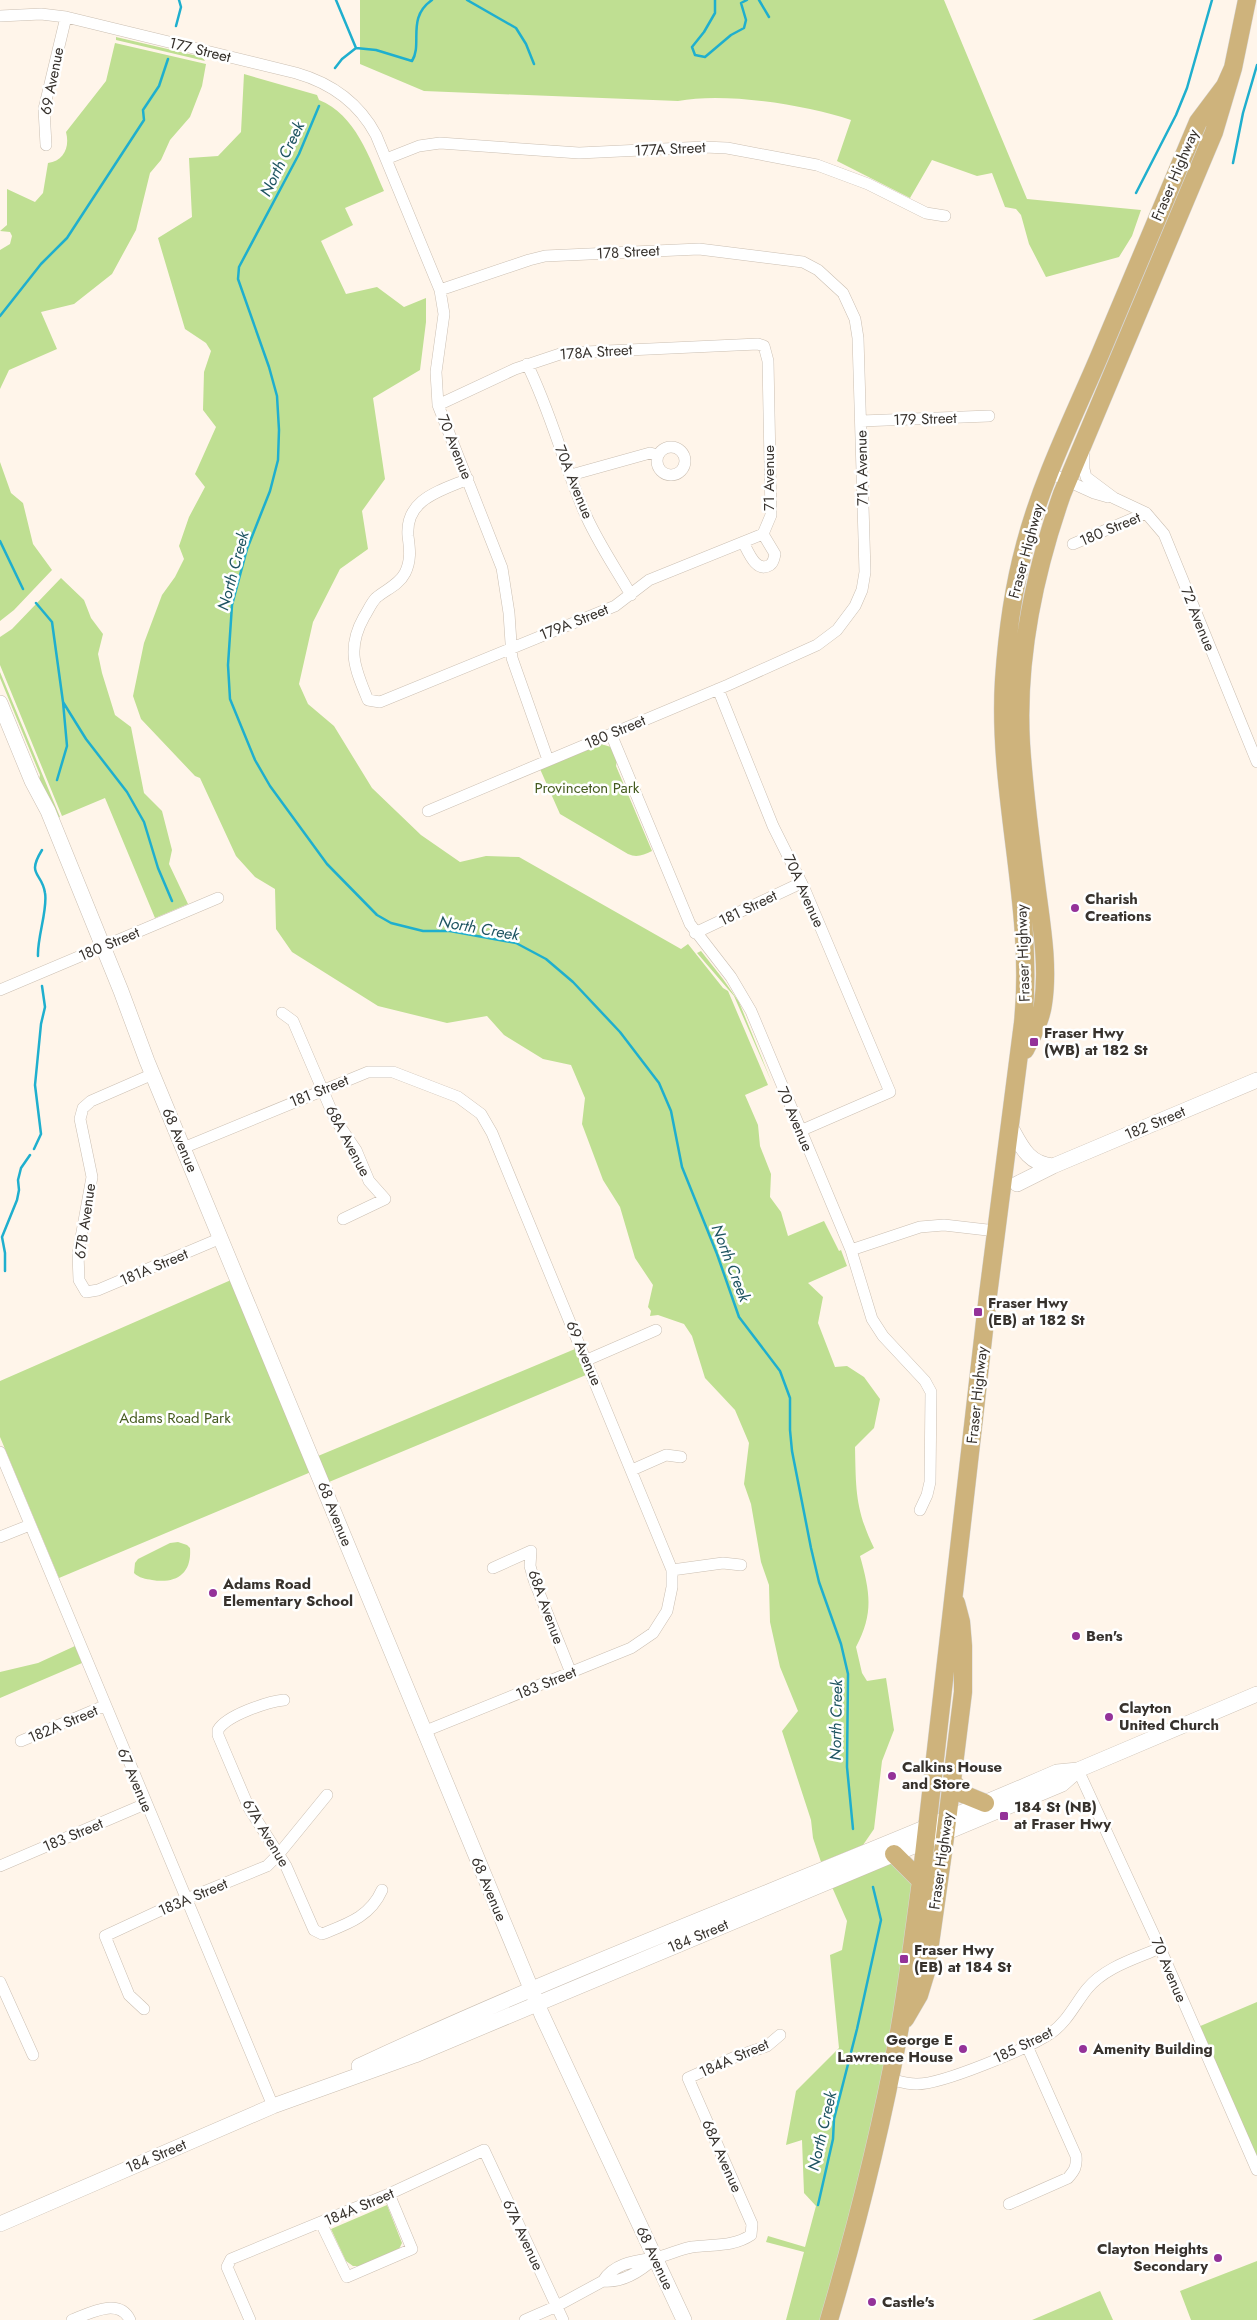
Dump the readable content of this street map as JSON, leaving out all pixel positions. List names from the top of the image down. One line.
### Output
{"streets":{"main road":["Fraser Highway"],"street":["177 Street","69 Avenue","177A Street","178 Street","178A Street","179 Street","70 Avenue","71A Avenue","71 Avenue","70A Avenue","180 Street","72 Avenue","179A Street","181 Street","182 Street","68 Avenue","68A Avenue","67B Avenue","181A Street","183 Street","182A Street","67 Avenue","67A Avenue","183A Street","184 Street","185 Street","184A Street"]},"crossings":[["177 Street","69 Avenue"],["177 Street","70 Avenue"],["69 Avenue","181 Street"],["69 Avenue","183 Street"],["177A Street","70 Avenue"],["Fraser Highway","72 Avenue"],["Fraser Highway","184 Street"],["Fraser Highway","185 Street"],["178 Street","70 Avenue"],["178 Street","71A Avenue"],["178A Street","70 Avenue"],["178A Street","71 Avenue"],["178A Street","70A Avenue"],["179 Street","71A Avenue"],["70 Avenue","70A Avenue"],["70 Avenue","180 Street"],["70 Avenue","179A Street"],["70 Avenue","181 Street"],["70 Avenue","184 Street"],["70 Avenue","185 Street"],["71A Avenue","180 Street"],["71 Avenue","179A Street"],["70A Avenue","180 Street"],["70A Avenue","179A Street"],["70A Avenue","181 Street"],["180 Street","72 Avenue"],["180 Street","68 Avenue"],["181 Street","68 Avenue"],["181 Street","68A Avenue"],["68 Avenue","68A Avenue"],["68 Avenue","67B Avenue"],["68 Avenue","181A Street"],["68 Avenue","183 Street"],["68 Avenue","184 Street"],["68A Avenue","183 Street"],["68A Avenue","184A Street"],["67B Avenue","181A Street"],["183 Street","67 Avenue"],["182A Street","67 Avenue"],["67 Avenue","183A Street"],["67 Avenue","184 Street"],["67A Avenue","183A Street"],["67A Avenue","184A Street"]],"water":["North Creek"],"parks":["Provinceton Park","Adams Road Park"],"places":{"other":["Charish Creations","Adams Road Elementary School","Ben's","Clayton United Church","Calkins House and Store","George E Lawrence House","Amenity Building","Clayton Heights Secondary","Castle's"],"transit":["Fraser Hwy (WB) at 182 St","Fraser Hwy (EB) at 182 St","184 St (NB) at Fraser Hwy","Fraser Hwy (EB) at 184 St"]}}
